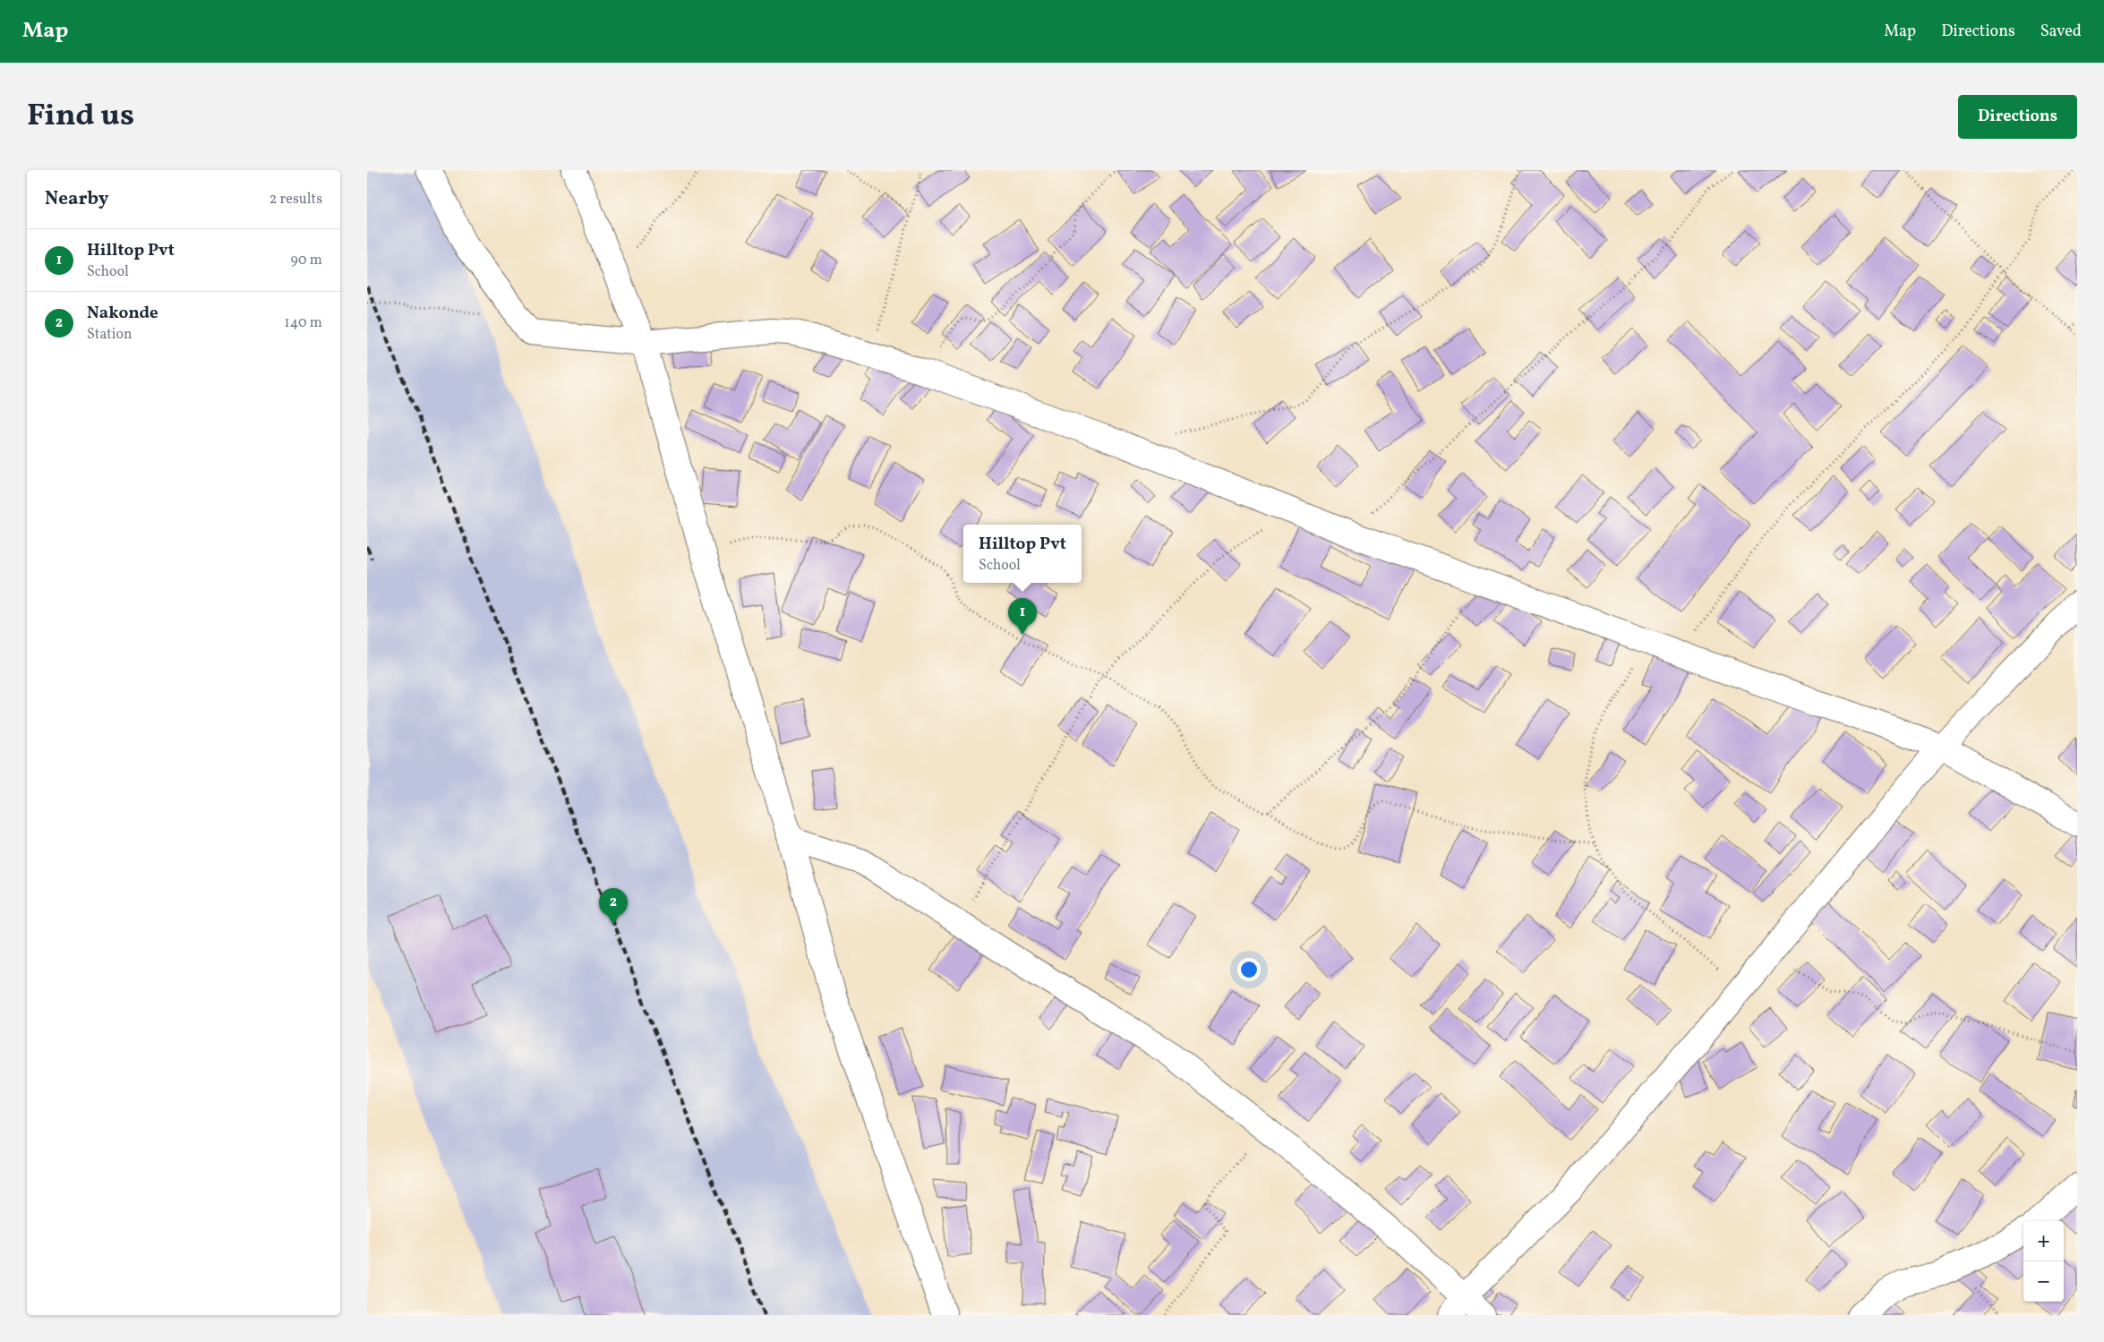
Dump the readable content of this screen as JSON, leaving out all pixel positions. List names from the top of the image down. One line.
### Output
{"page":{"header":"Map","nav":["Map","Directions","Saved"],"title":"Find us","buttons":"Directions","heading":["Nearby","2 results"],"list":[{"mark":"1","name":"Hilltop Pvt","note":"School","value":"90 m"},{"mark":"2","name":"Nakonde","note":"Station","value":"140 m"}],"popup":["Hilltop Pvt","School"],"pins":["1","2"],"map_buttons":["+","−"]}}
